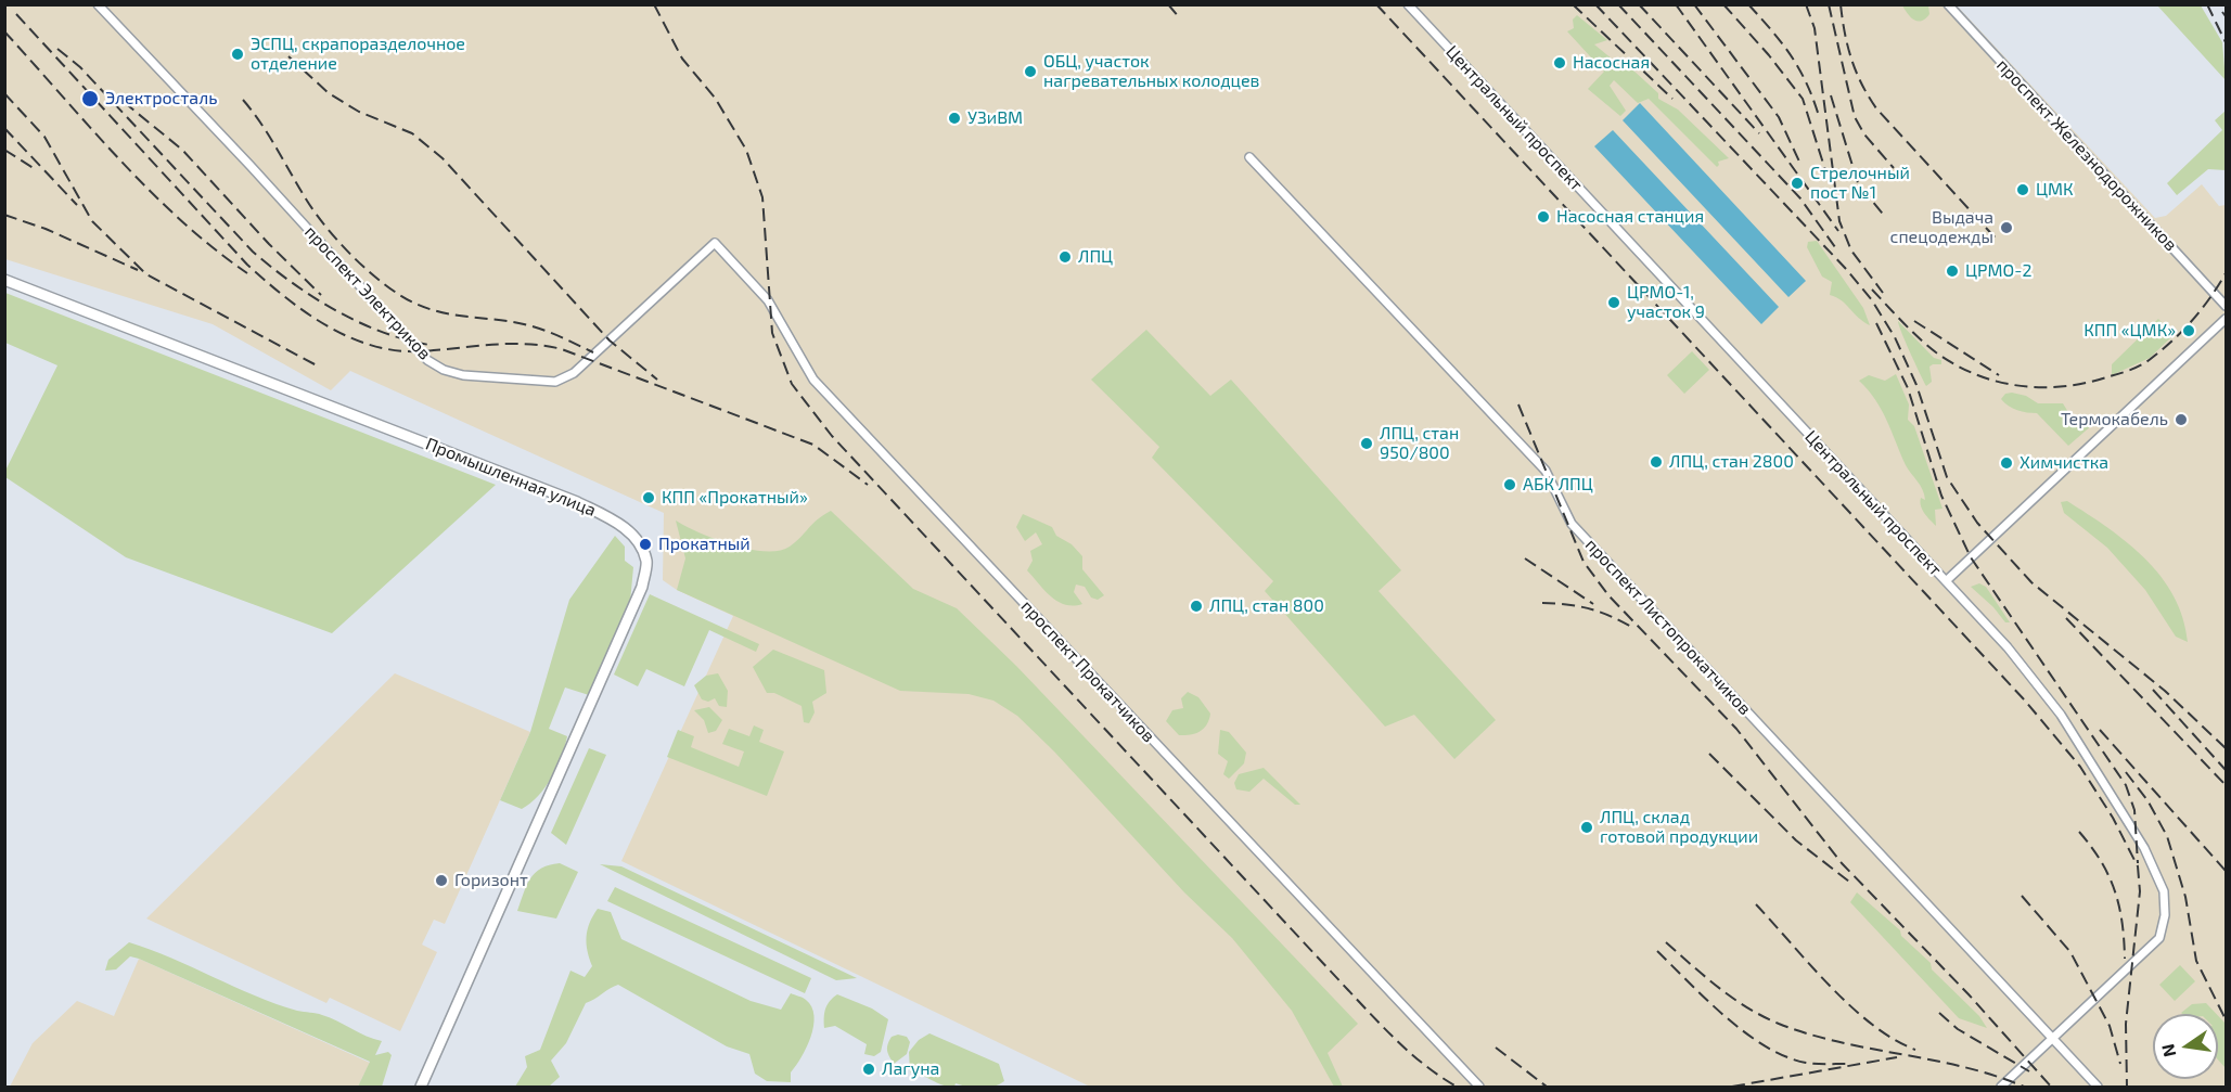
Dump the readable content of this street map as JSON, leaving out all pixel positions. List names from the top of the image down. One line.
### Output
{"streets":{"street":["Центральный проспект","проспект Железнодорожников","проспект Электриков","Промышленная улица","проспект Листопрокатчиков","проспект Прокатчиков"]},"crossings":[["Центральный проспект","проспект Листопрокатчиков"],["проспект Электриков","проспект Прокатчиков"]],"places":["ЭСПЦ, скрапоразделочное отделение","Насосная","ОБЦ, участок нагревательных колодцев","Электросталь","УЗиВМ","Стрелочный пост №1","ЦМК","Насосная станция","Выдача спецодежды","ЛПЦ","ЦРМО-2","ЦРМО-1, участок 9","КПП «ЦМК»","Термокабель","ЛПЦ, стан 950/800","ЛПЦ, стан 2800","Химчистка","АБК ЛПЦ","КПП «Прокатный»","Прокатный","ЛПЦ, стан 800","ЛПЦ, склад готовой продукции","Горизонт","Лагуна"],"north":"left"}
